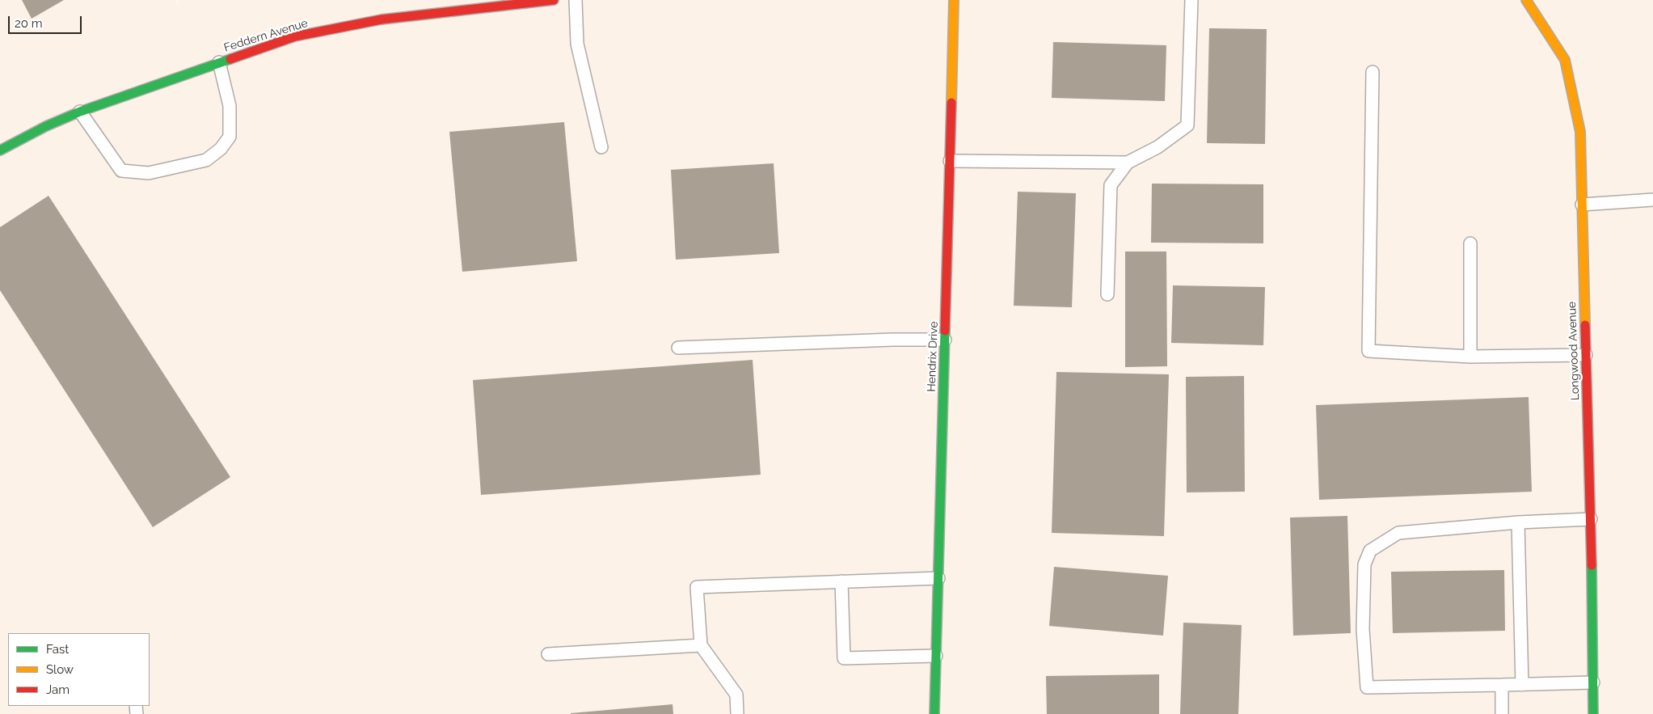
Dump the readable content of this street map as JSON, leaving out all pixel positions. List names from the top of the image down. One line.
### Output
{"streets":{"street":["Feddern Avenue","Longwood Avenue","Hendrix Drive"]},"legend":["Fast","Slow","Jam"],"scale_bar":"20 m"}
